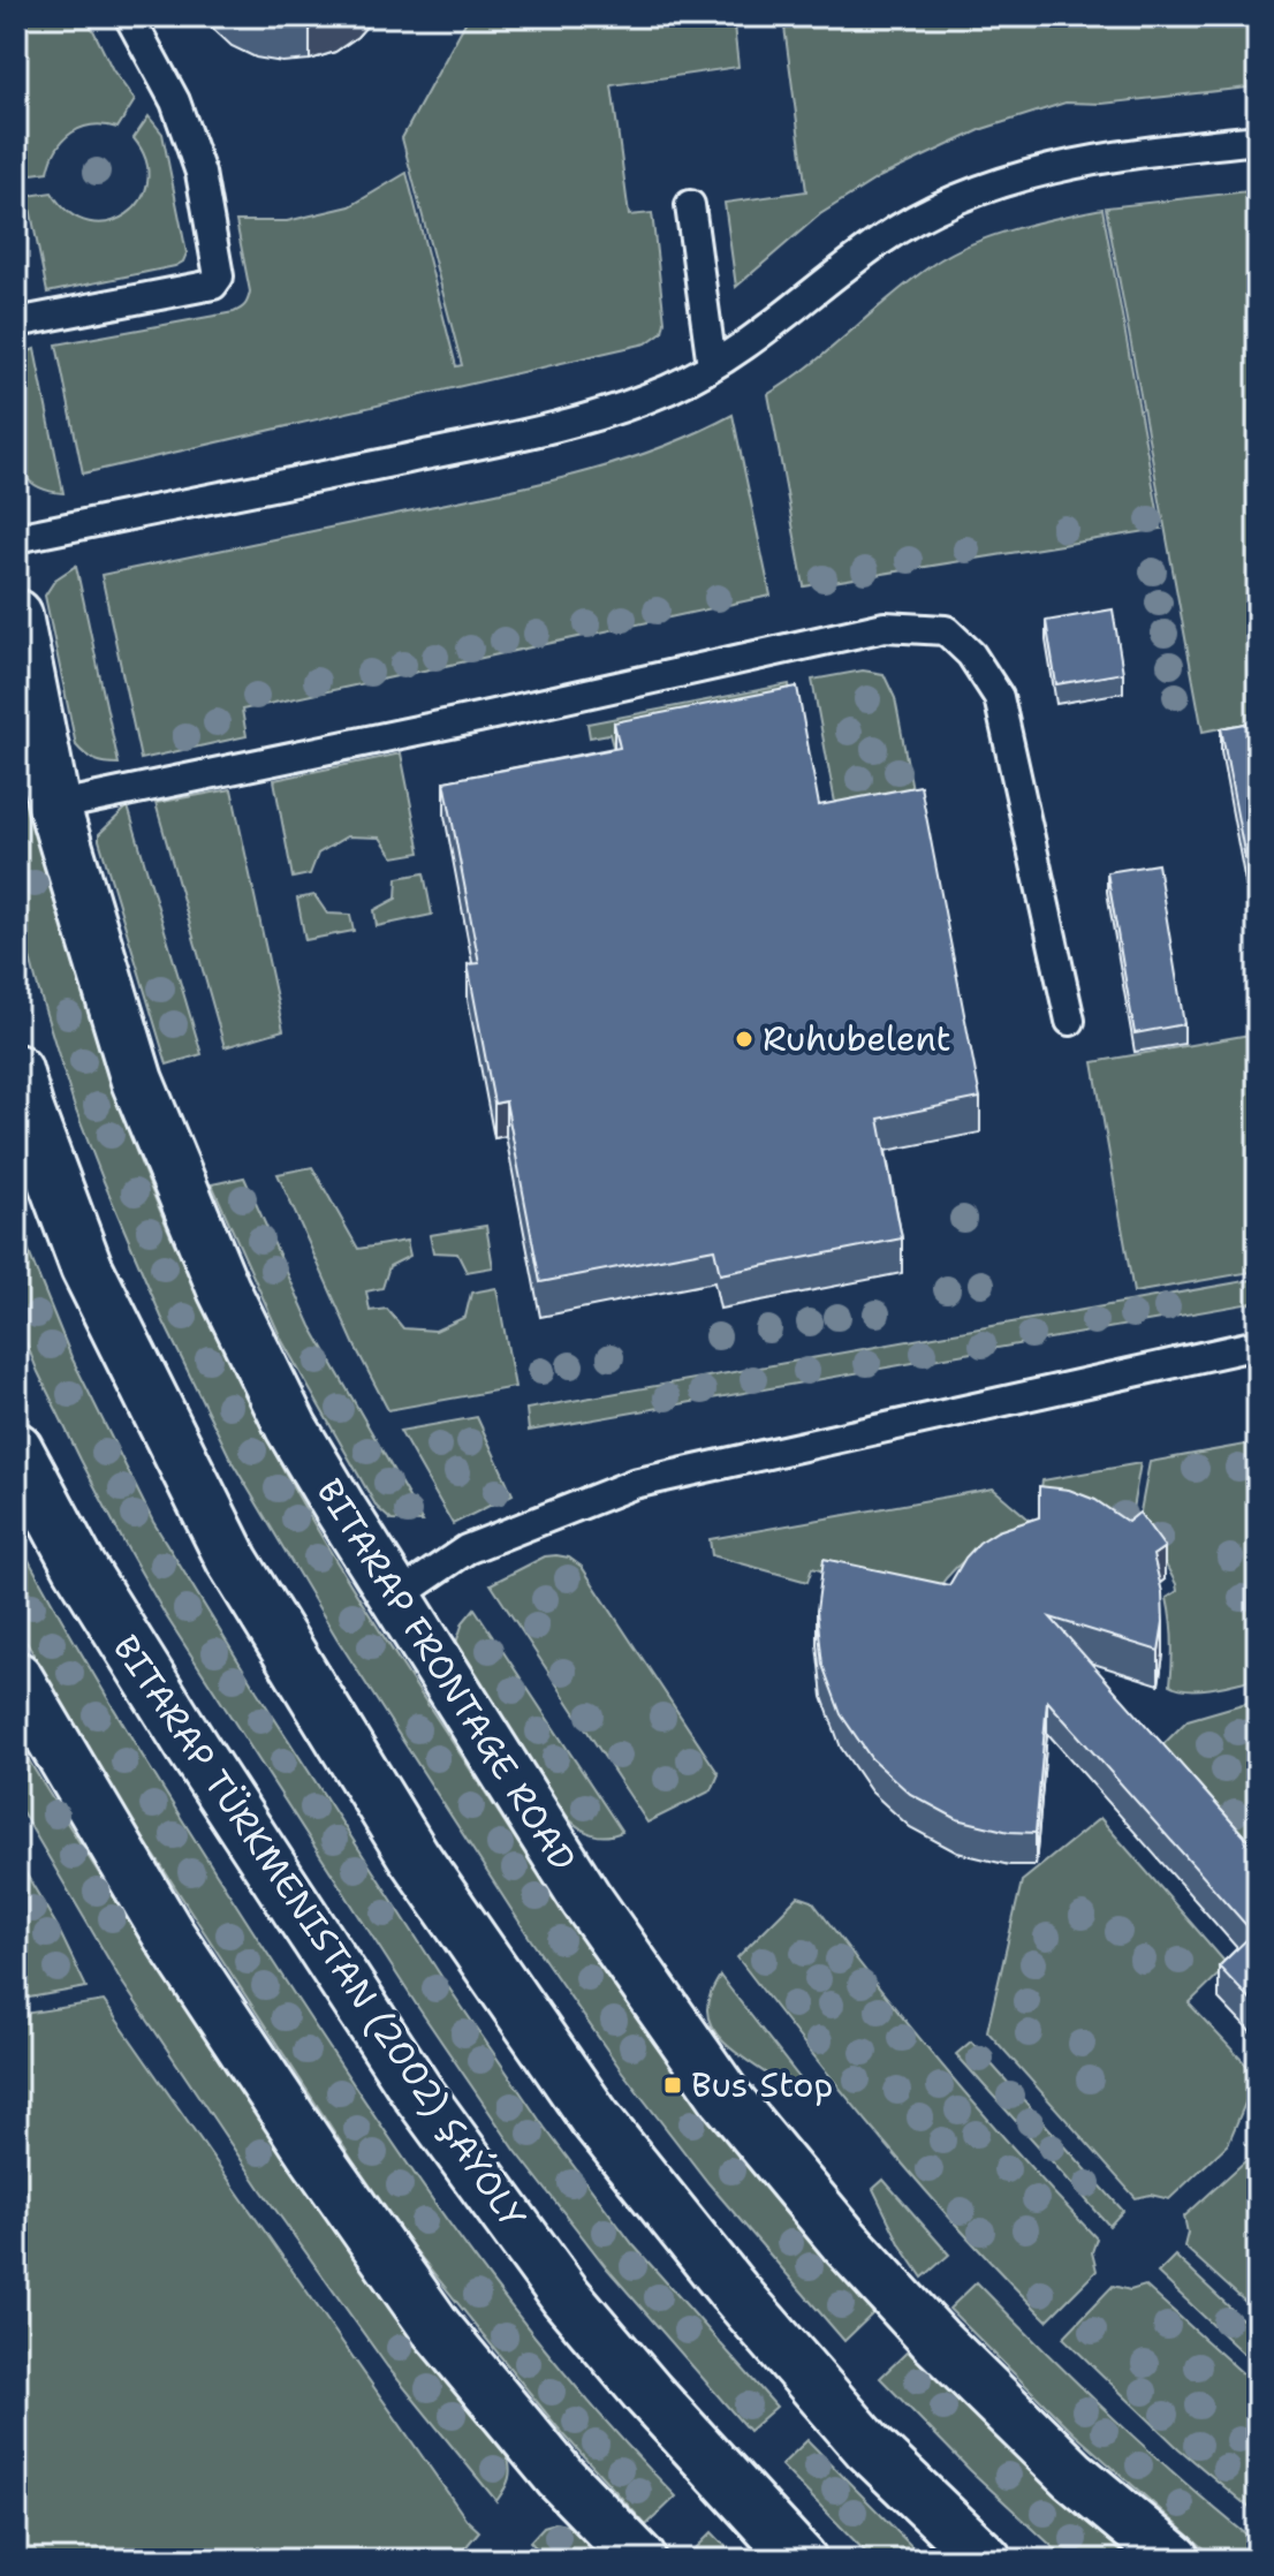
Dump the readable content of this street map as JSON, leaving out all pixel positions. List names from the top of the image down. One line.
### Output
{"streets":{"street":["BITARAP FRONTAGE ROAD","BITARAP TÜRKMENISTAN (2002) ŞAÝOLY"]},"places":{"other":["Ruhubelent"],"transit":["Bus Stop"]}}
